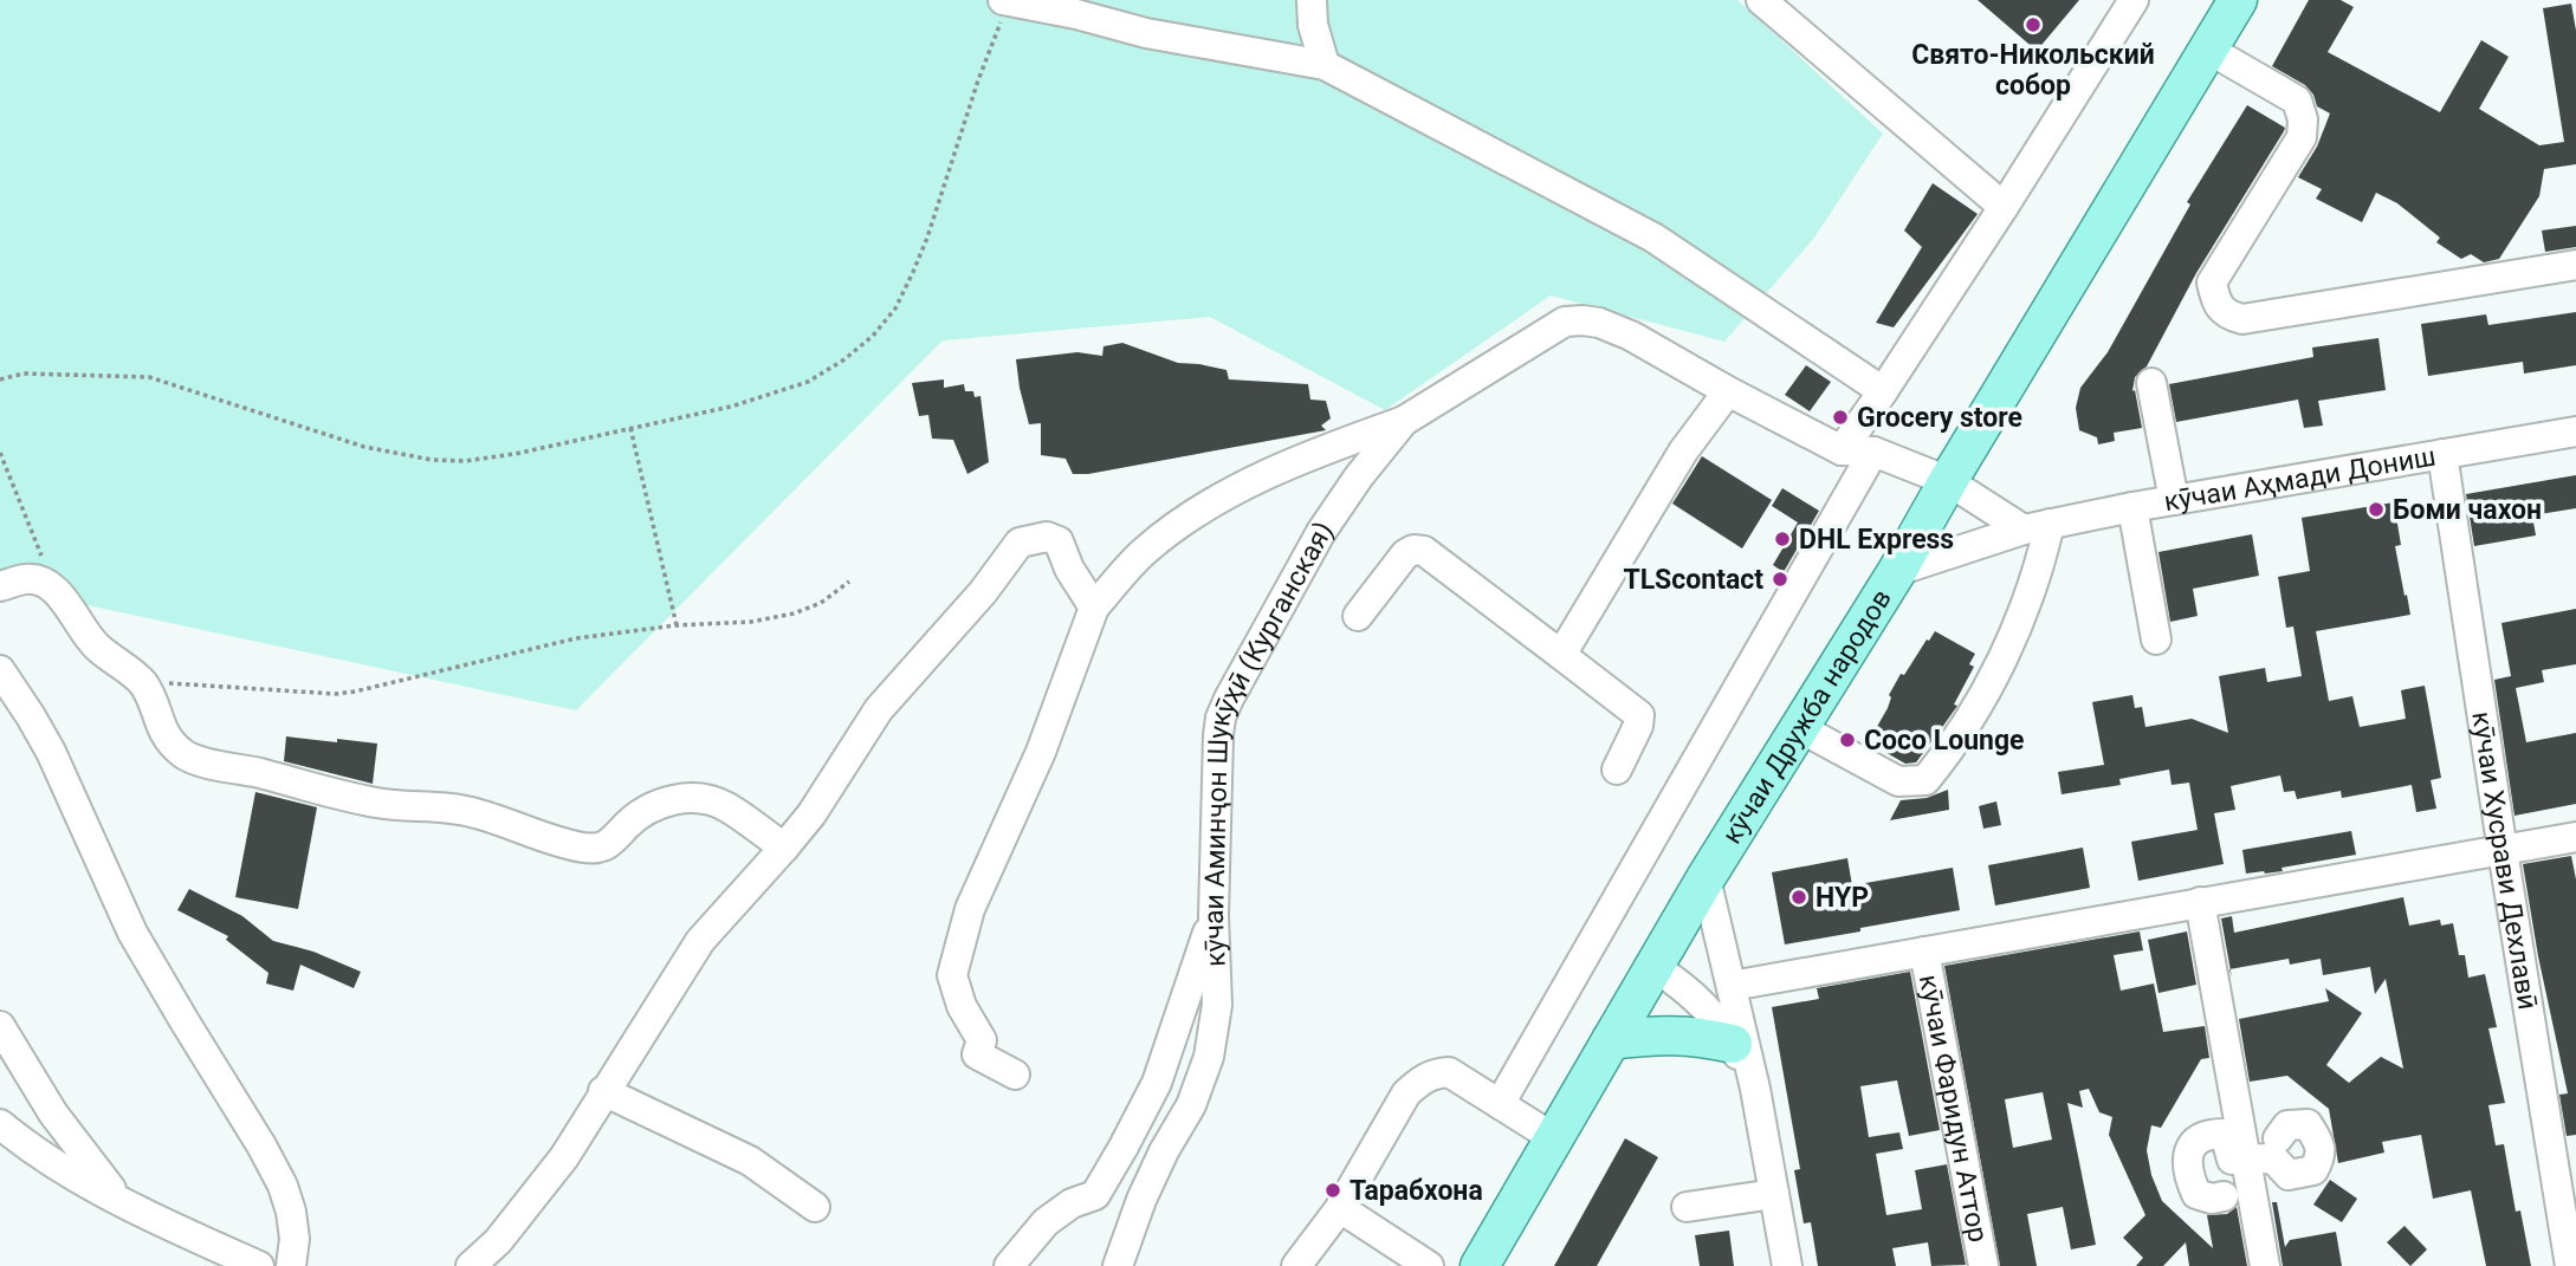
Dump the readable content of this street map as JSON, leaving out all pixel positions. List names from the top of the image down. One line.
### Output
{"streets":{"main road":["кӯчаи Дружба народов"],"street":["кӯчаи Аҳмади Дониш","кӯчаи Аминҷон Шукӯҳӣ (Курганская)","кӯчаи Хусрави Дехлавӣ","кӯчаи Фаридун Аттор"]},"crossings":[["кӯчаи Аҳмади Дониш","кӯчаи Дружба народов"],["кӯчаи Аҳмади Дониш","кӯчаи Хусрави Дехлавӣ"]],"places":["Свято-Никольский собор","Grocery store","Боми чахон","DHL Express","TLScontact","Coco Lounge","HYP","Тарабхона"]}
